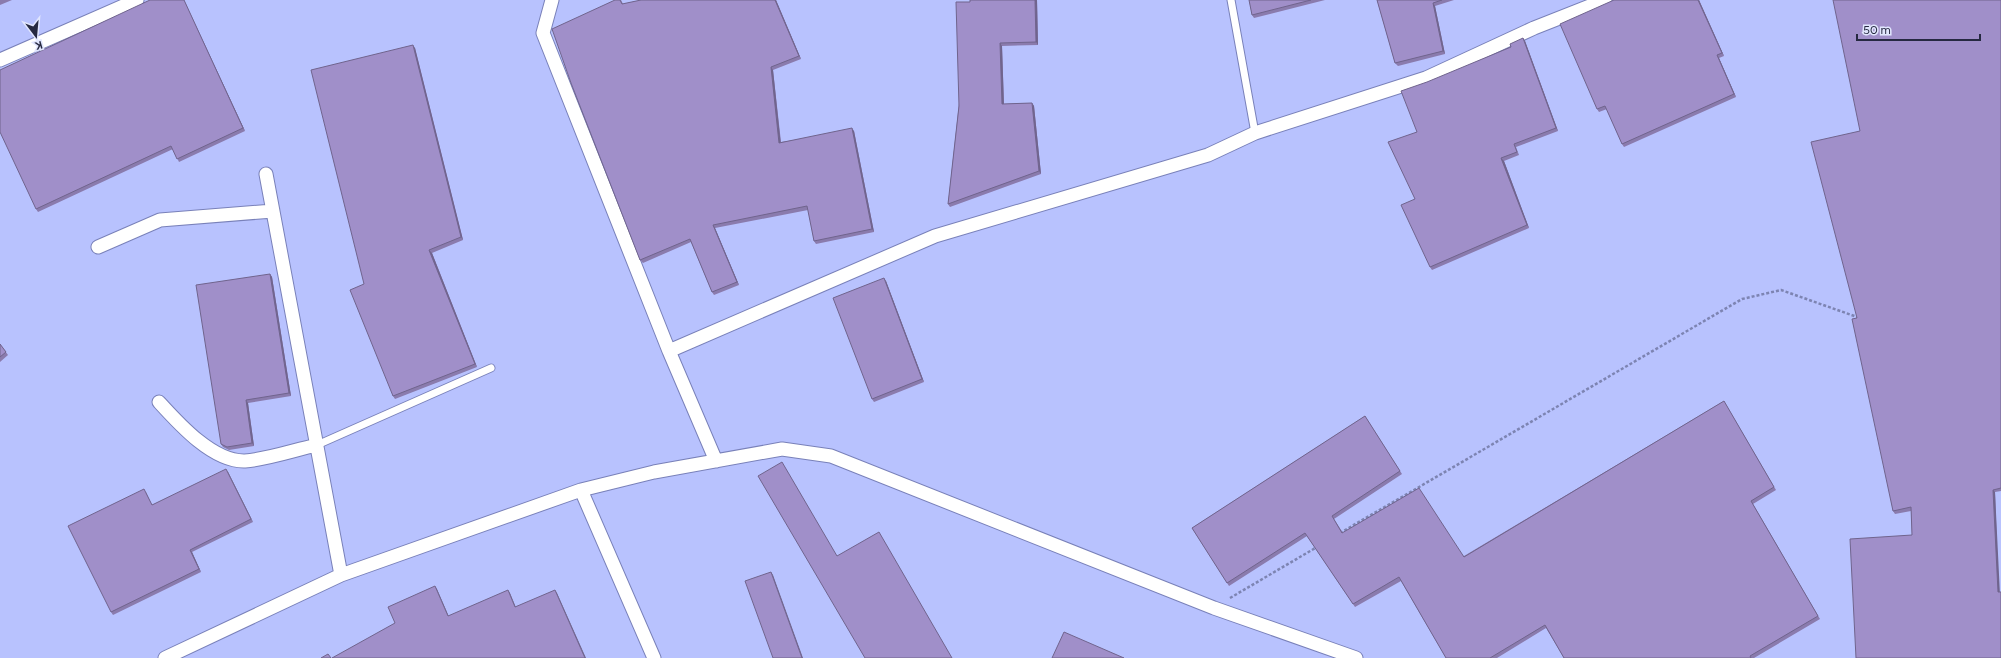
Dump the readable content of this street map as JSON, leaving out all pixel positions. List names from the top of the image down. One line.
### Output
{"scale_bar":"50 m","north":"bottom"}
